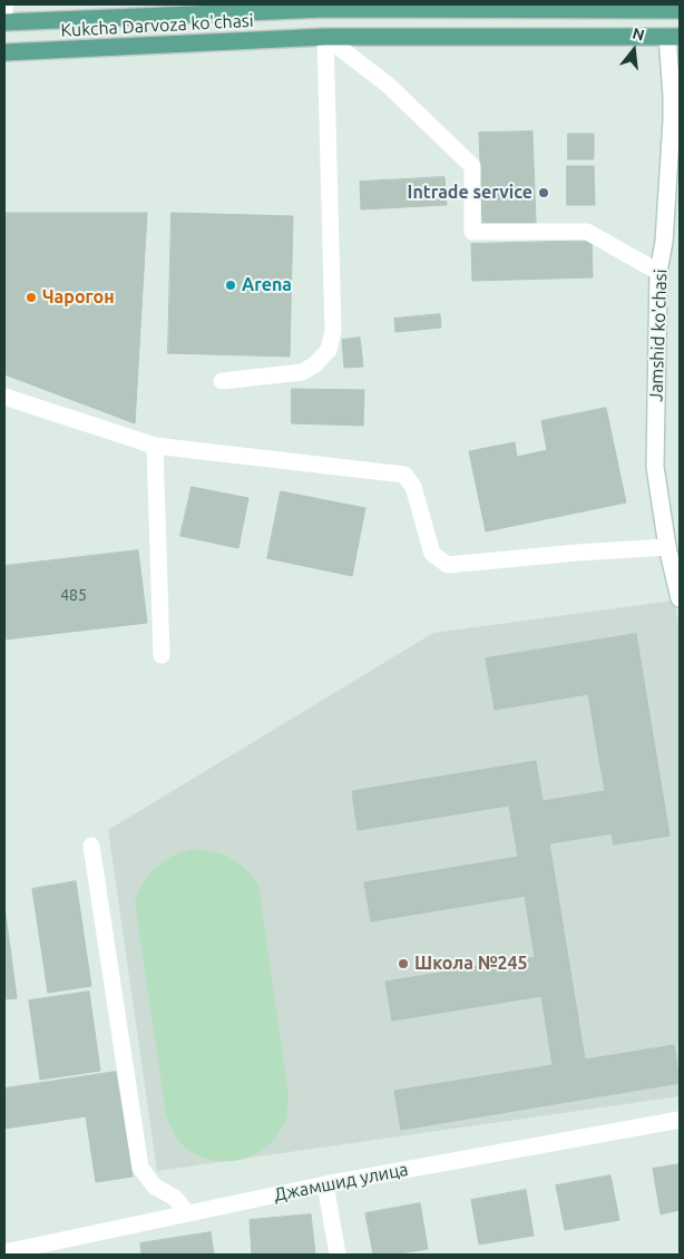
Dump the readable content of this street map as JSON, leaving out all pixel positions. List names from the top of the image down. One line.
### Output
{"streets":{"main road":["Kukcha Darvoza ko'chasi"],"street":["Jamshid ko'chasi","Джамшид улица"]},"crossings":[["Kukcha Darvoza ko'chasi","Jamshid ko'chasi"]],"places":["Intrade service","Arena","Чарогон","Школа №245"],"house_numbers":["485"],"north":"top"}
